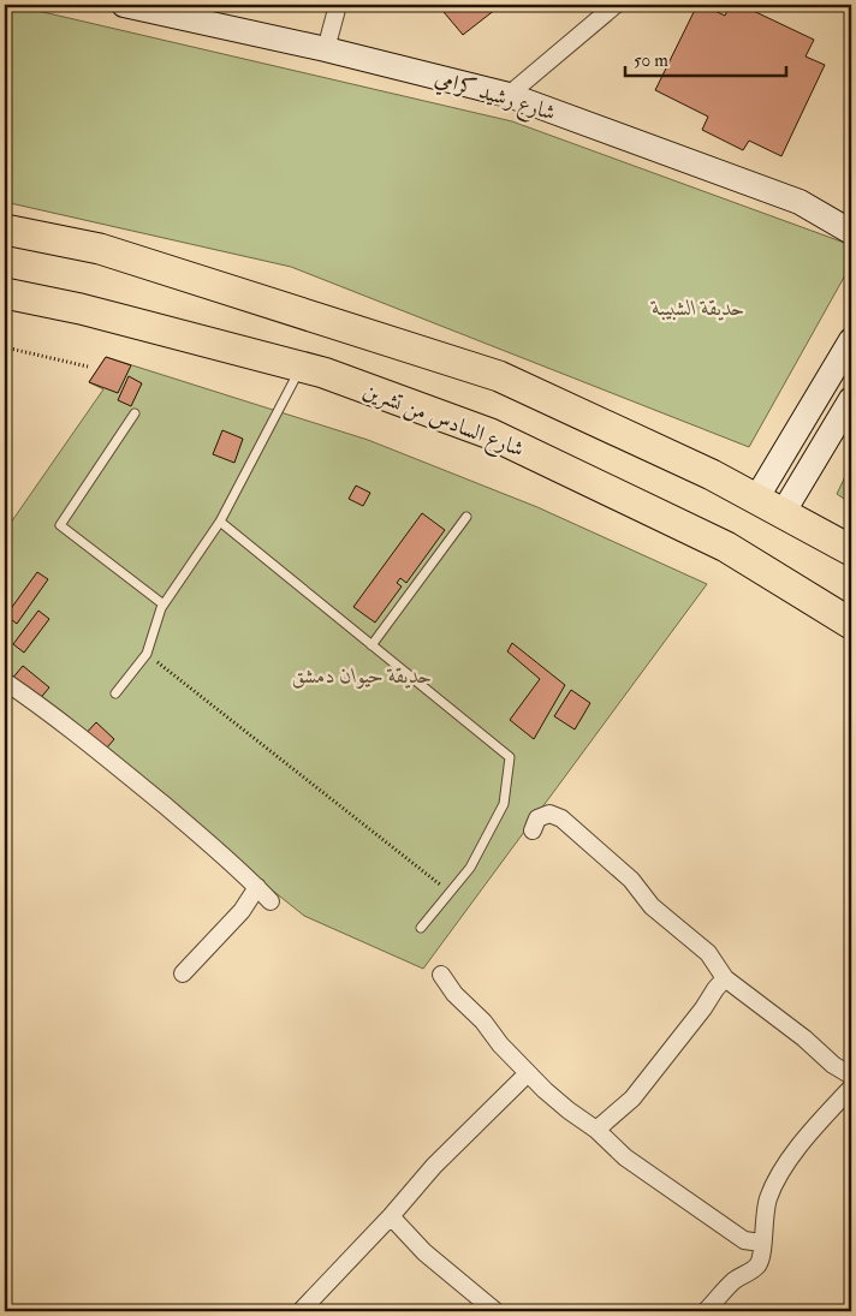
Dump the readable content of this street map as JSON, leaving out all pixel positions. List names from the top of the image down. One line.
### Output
{"streets":{"highway":["شارع السادس من تشرين"],"main road":["شارع رشيد كرامي"]},"parks":["حديقة الشبيبة","حديقة حيوان دمشق"],"scale_bar":"50 m"}
